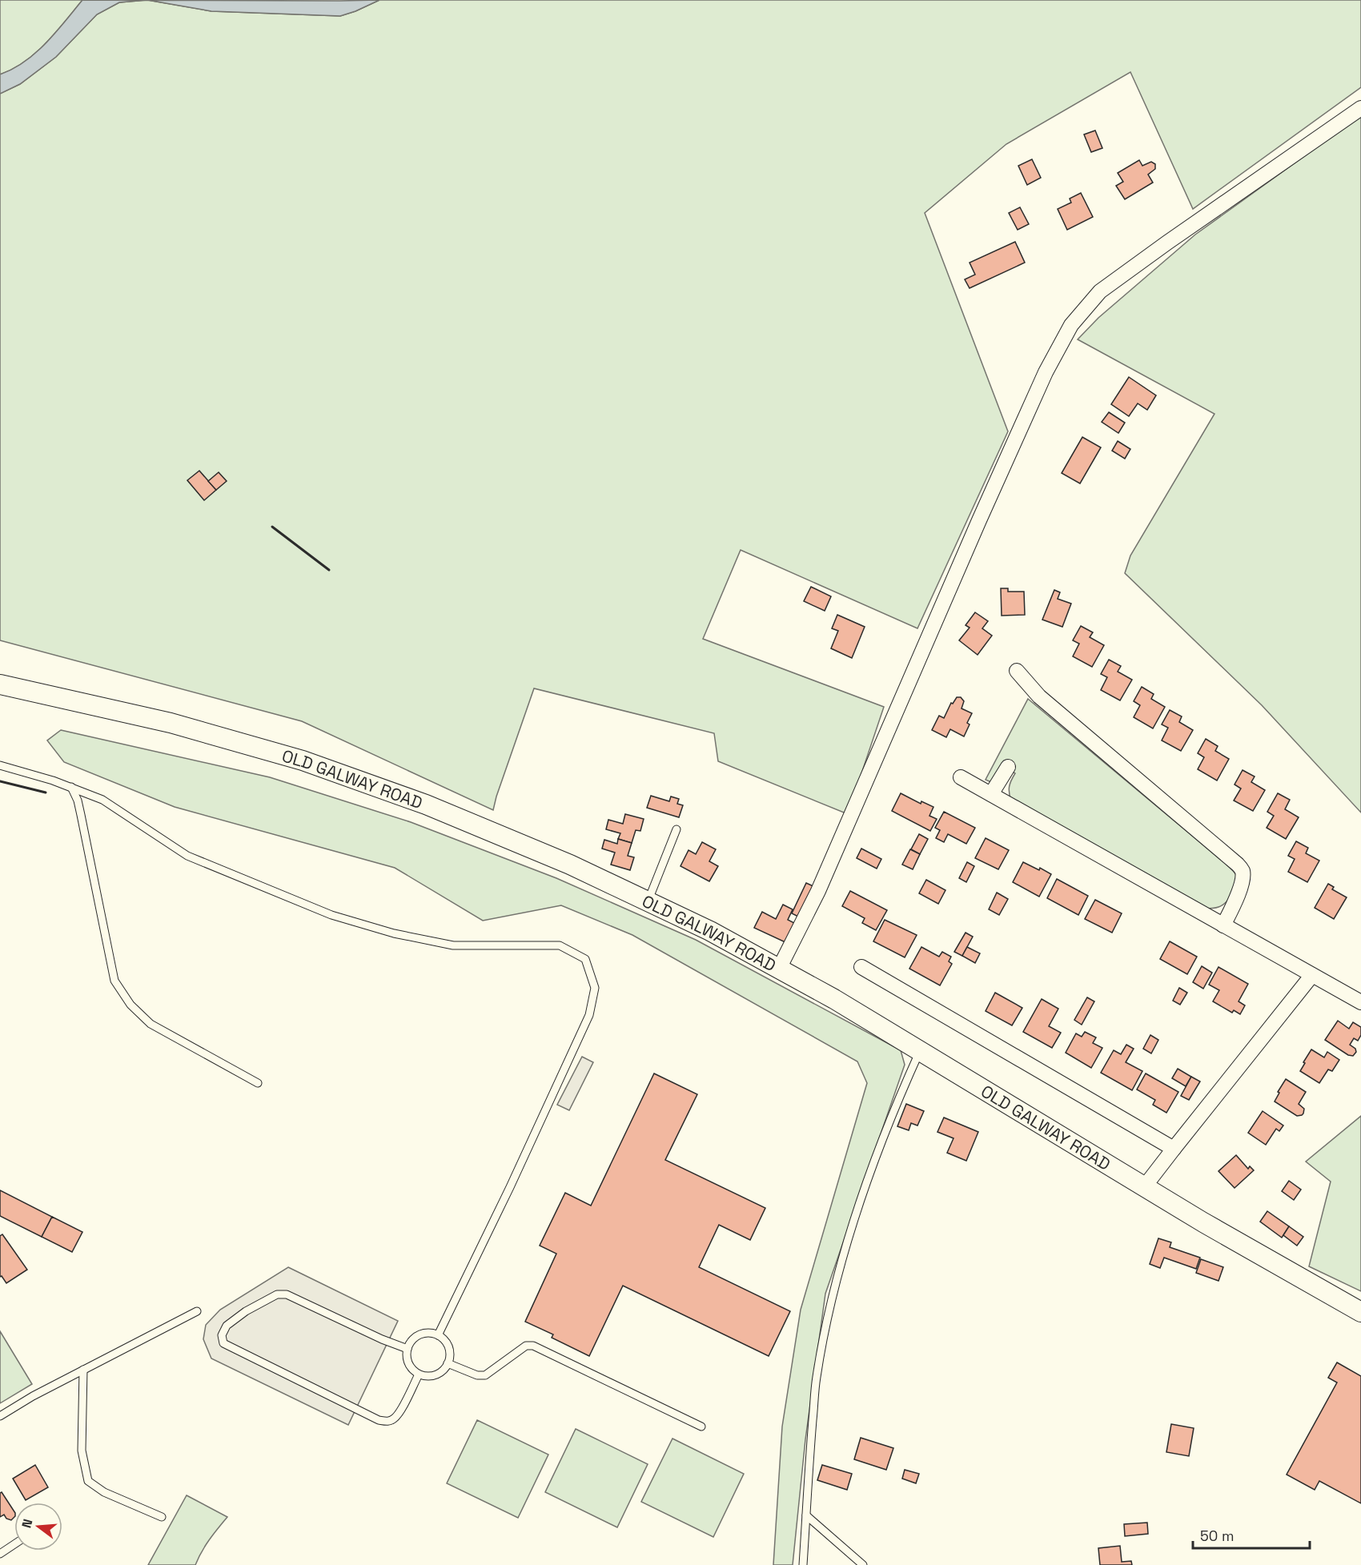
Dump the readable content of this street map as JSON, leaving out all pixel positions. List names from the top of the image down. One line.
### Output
{"streets":{"main road":["OLD GALWAY ROAD"]},"scale_bar":"50 m","north":"left"}
